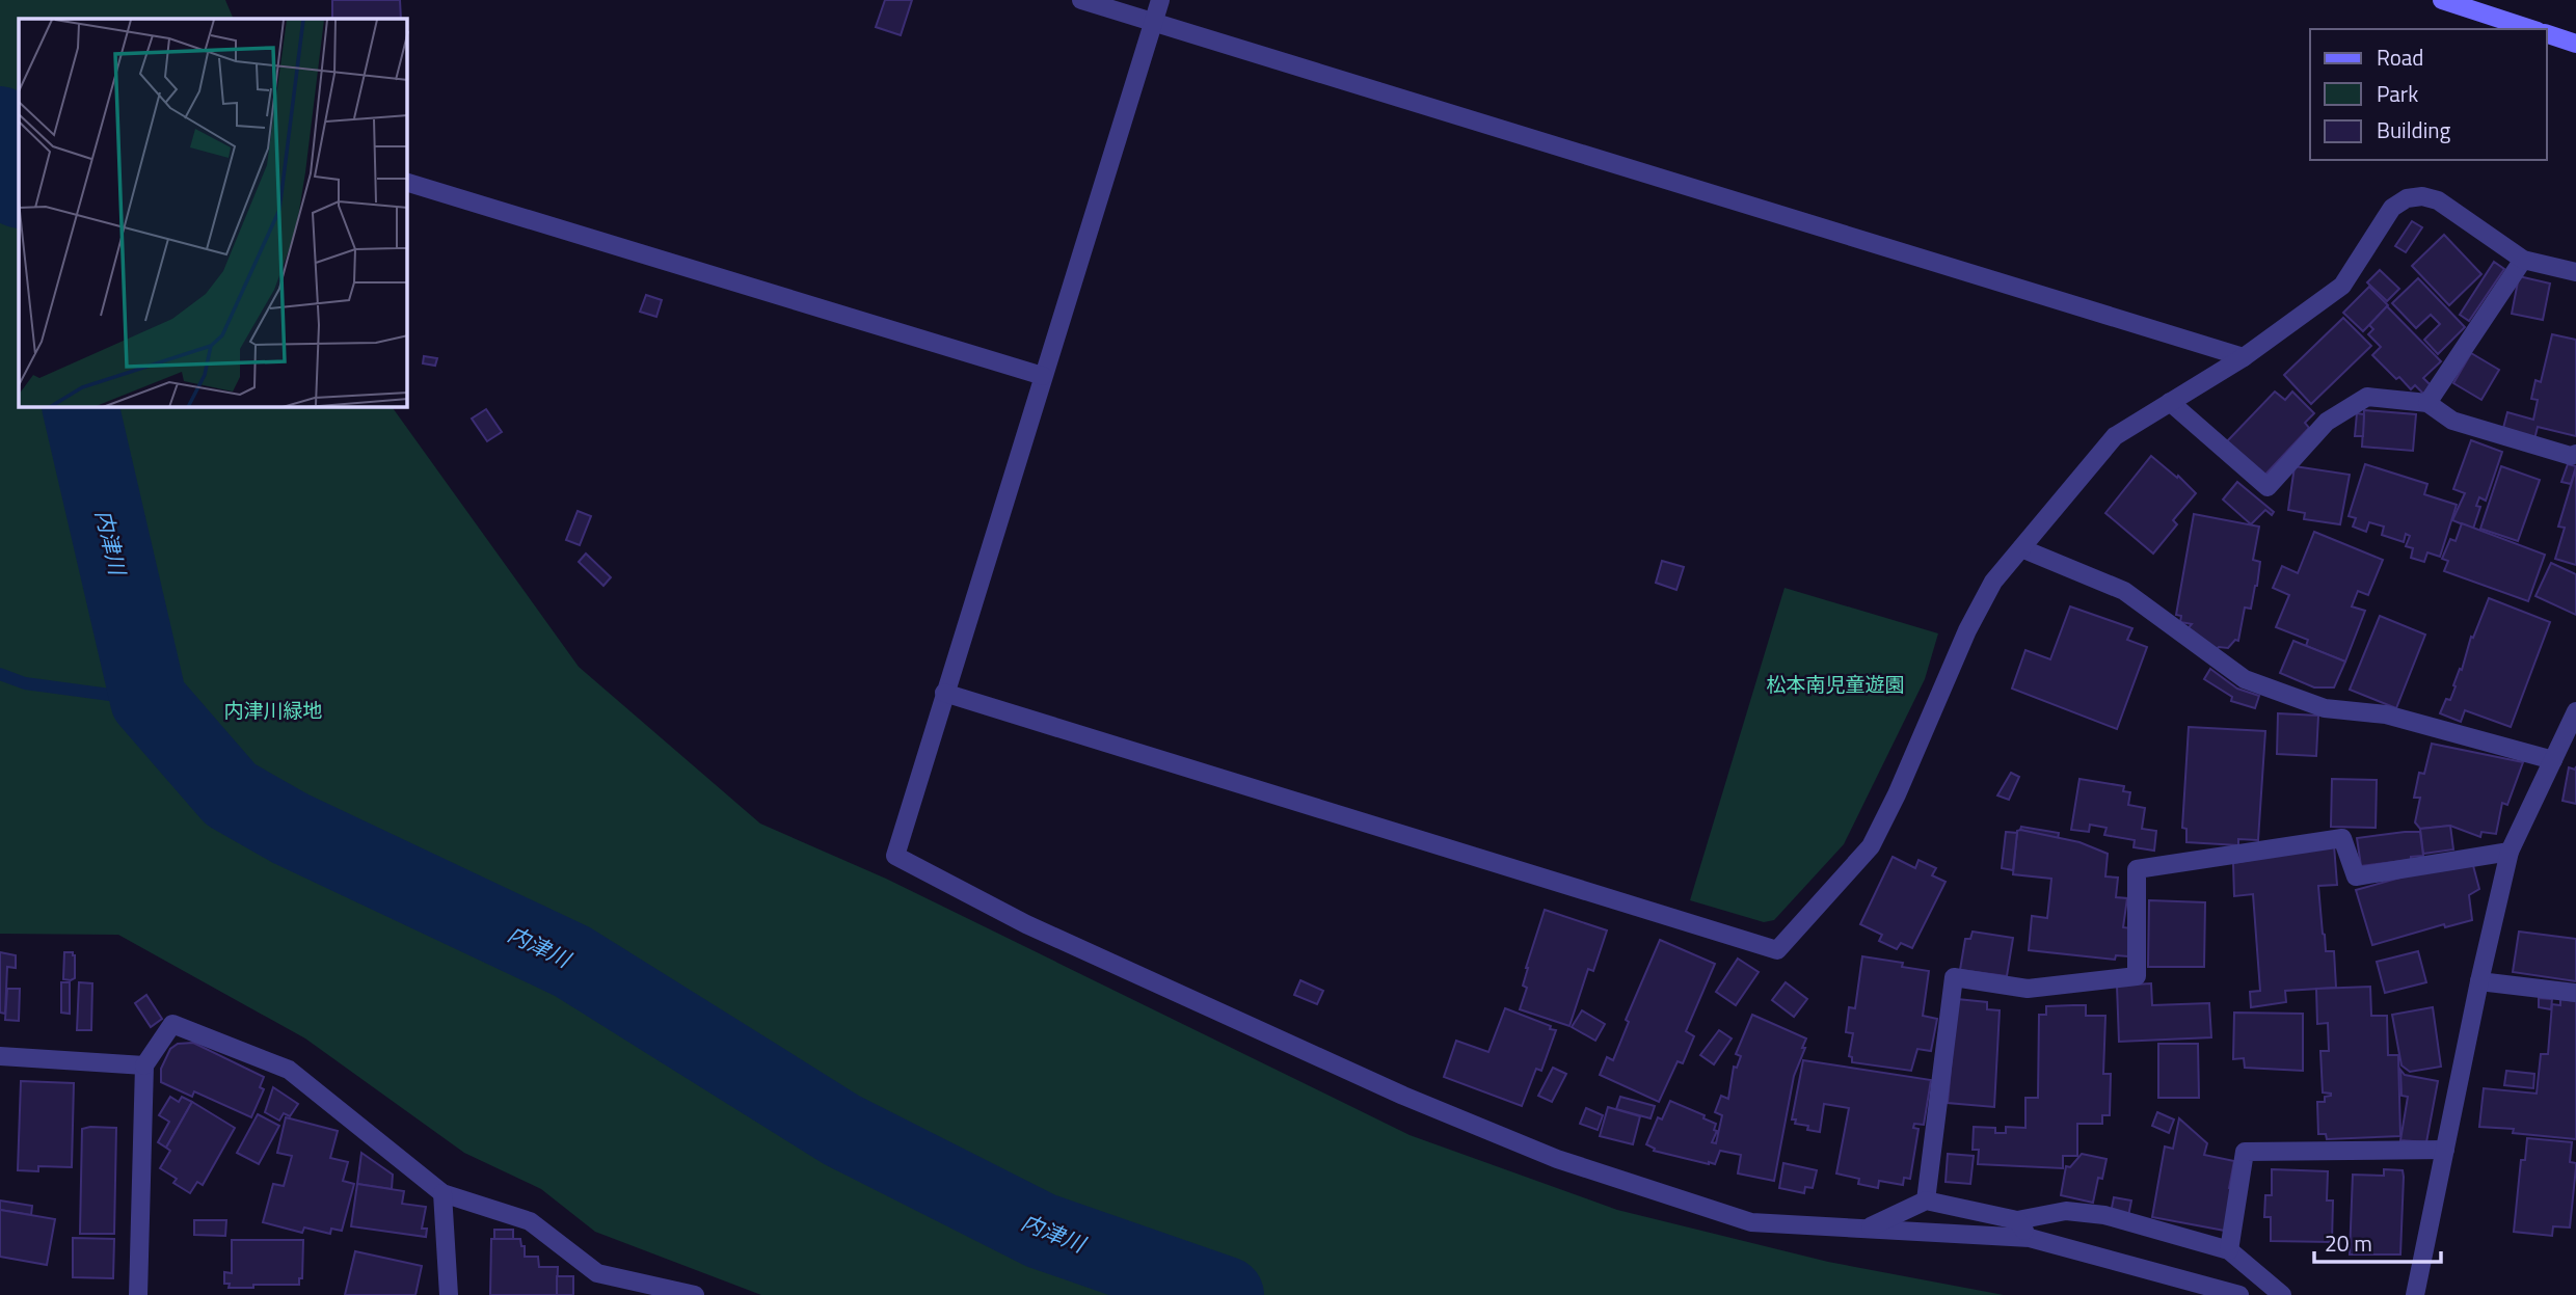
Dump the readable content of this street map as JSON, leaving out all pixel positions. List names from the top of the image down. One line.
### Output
{"water":["内津川"],"parks":["松本南児童遊園","内津川緑地"],"legend":["Road","Park","Building"],"scale_bar":"20 m"}
